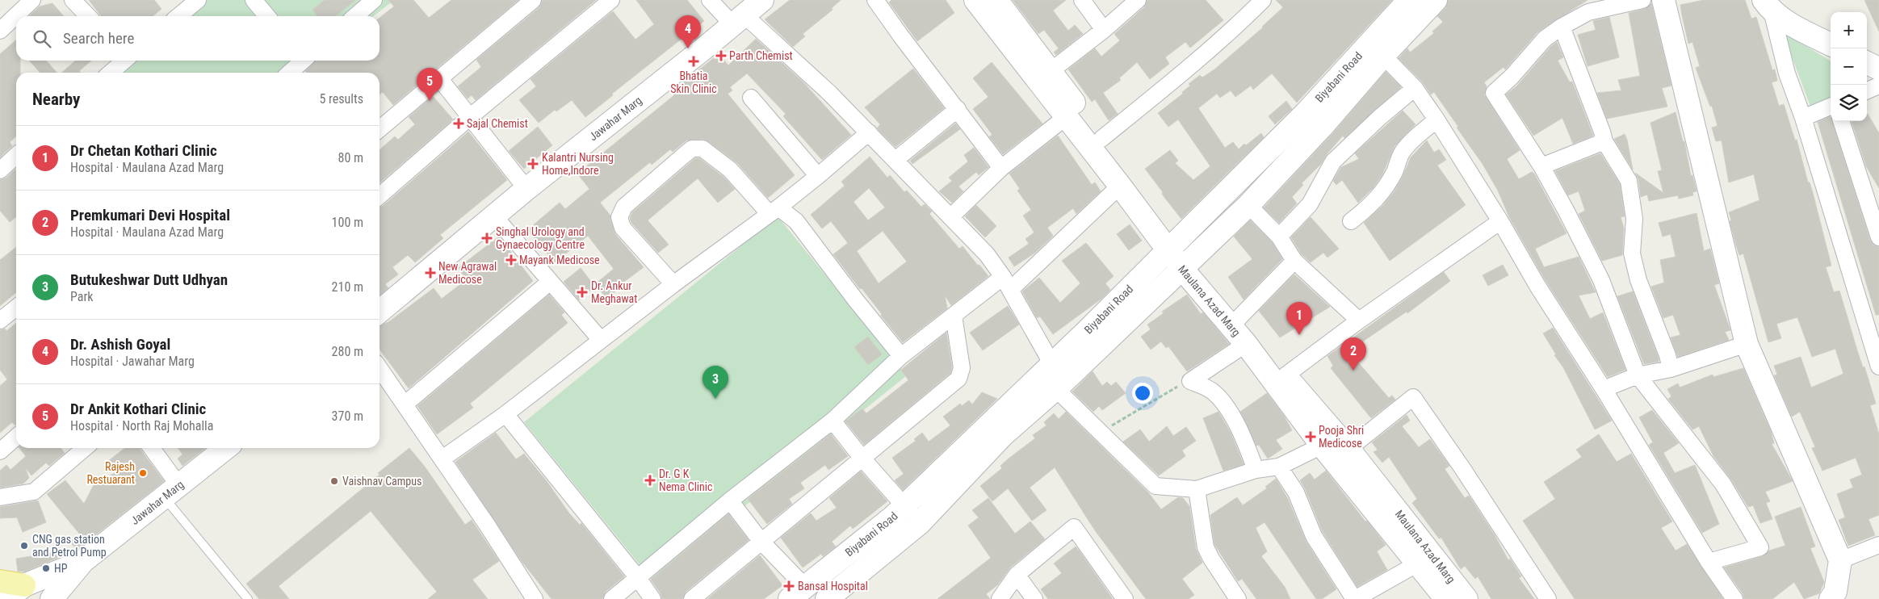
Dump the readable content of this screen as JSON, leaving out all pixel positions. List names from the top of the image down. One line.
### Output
{"streets":{"main road":["Biyabani Road","Jawahar Marg","Maulana Azad Marg"]},"crossings":[["Biyabani Road","Maulana Azad Marg"]],"places":{"health":["Parth Chemist","Bhatia Skin Clinic","Sajal Chemist","Kalantri Nursing Home,Indore","Singhal Urology and Gynaecology Centre","Mayank Medicose","New Agrawal Medicose","Dr. Ankur Meghawat","Pooja Shri Medicose","Dr. G K Nema Clinic","Bansal Hospital"],"other":["Rajesh Restuarant","Vaishnav Campus","CNG gas station and Petrol Pump","HP"]},"page":{"map_buttons":["+","−"],"pins":["4","5","1","2","3"],"search":"Search here","heading":["Nearby","5 results"],"list":[{"mark":"1","name":"Dr Chetan Kothari Clinic","note":"Hospital · Maulana Azad Marg","value":"80 m"},{"mark":"2","name":"Premkumari Devi Hospital","note":"Hospital · Maulana Azad Marg","value":"100 m"},{"mark":"3","name":"Butukeshwar Dutt Udhyan","note":"Park","value":"210 m"},{"mark":"4","name":"Dr. Ashish Goyal","note":"Hospital · Jawahar Marg","value":"280 m"},{"mark":"5","name":"Dr Ankit Kothari Clinic","note":"Hospital · North Raj Mohalla","value":"370 m"}]}}
